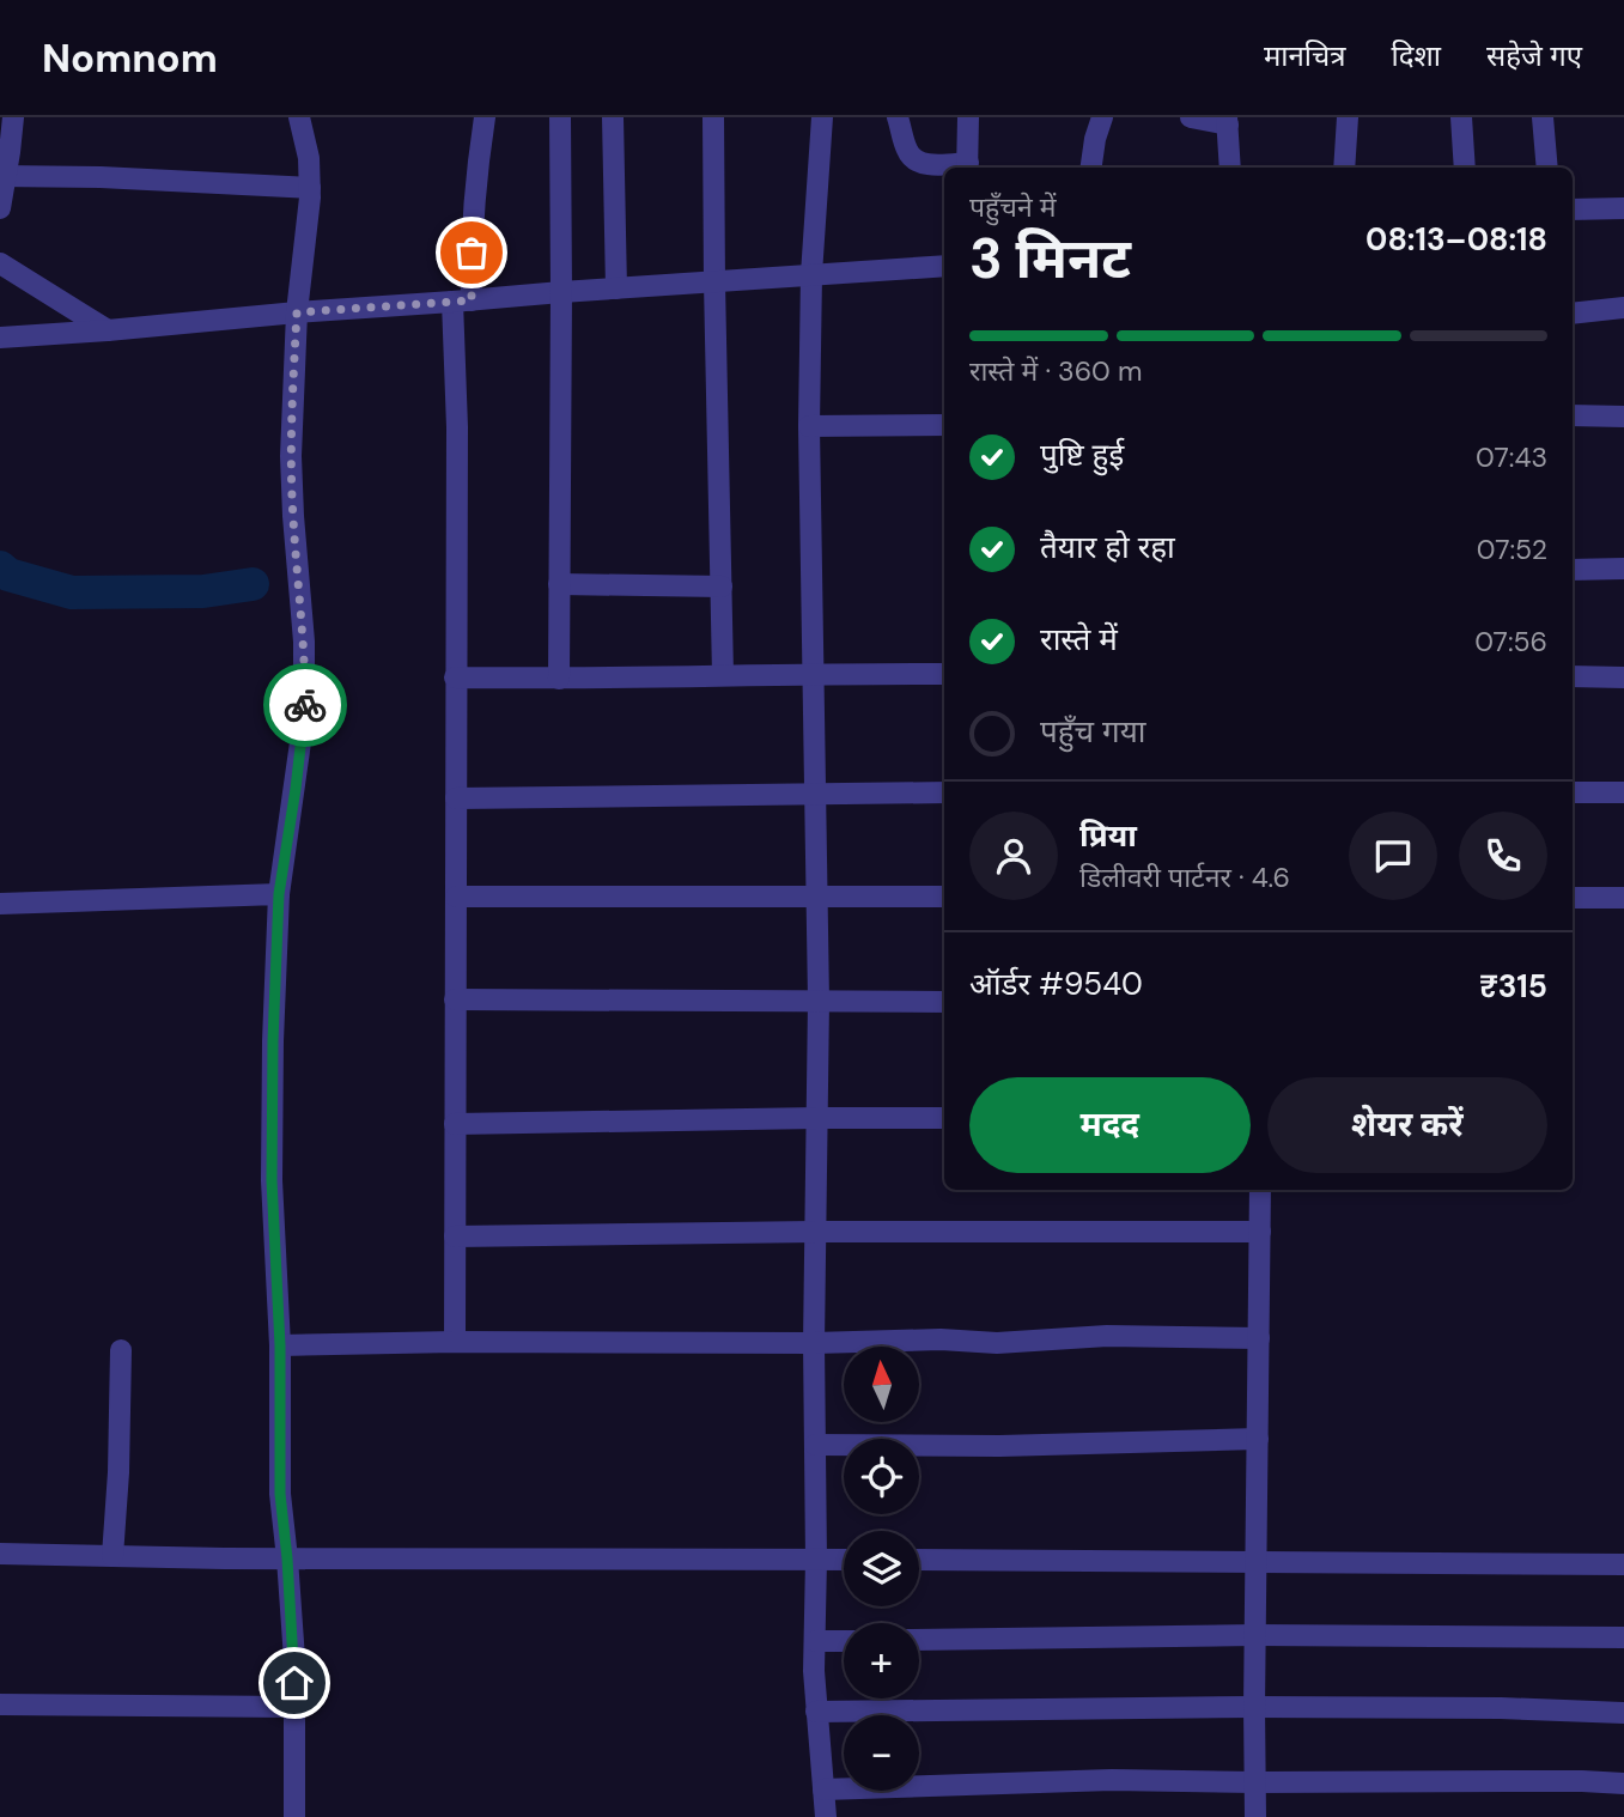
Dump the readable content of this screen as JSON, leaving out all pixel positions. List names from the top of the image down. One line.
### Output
{"north":"top","page":{"header":"Nomnom","nav":["मानचित्र","दिशा","सहेजे गए"],"heading":["3 मिनट","पहुँचने में","08:13–08:18"],"panel":["प्रिया","डिलीवरी पार्टनर · 4.6","ऑर्डर #9540","₹315"],"bar":"रास्ते में · 360 m","list":[["पुष्टि हुई","07:43"],["तैयार हो रहा","07:52"],["रास्ते में","07:56"],"पहुँच गया"],"buttons":["मदद","शेयर करें"],"map_buttons":["+","−"]}}
